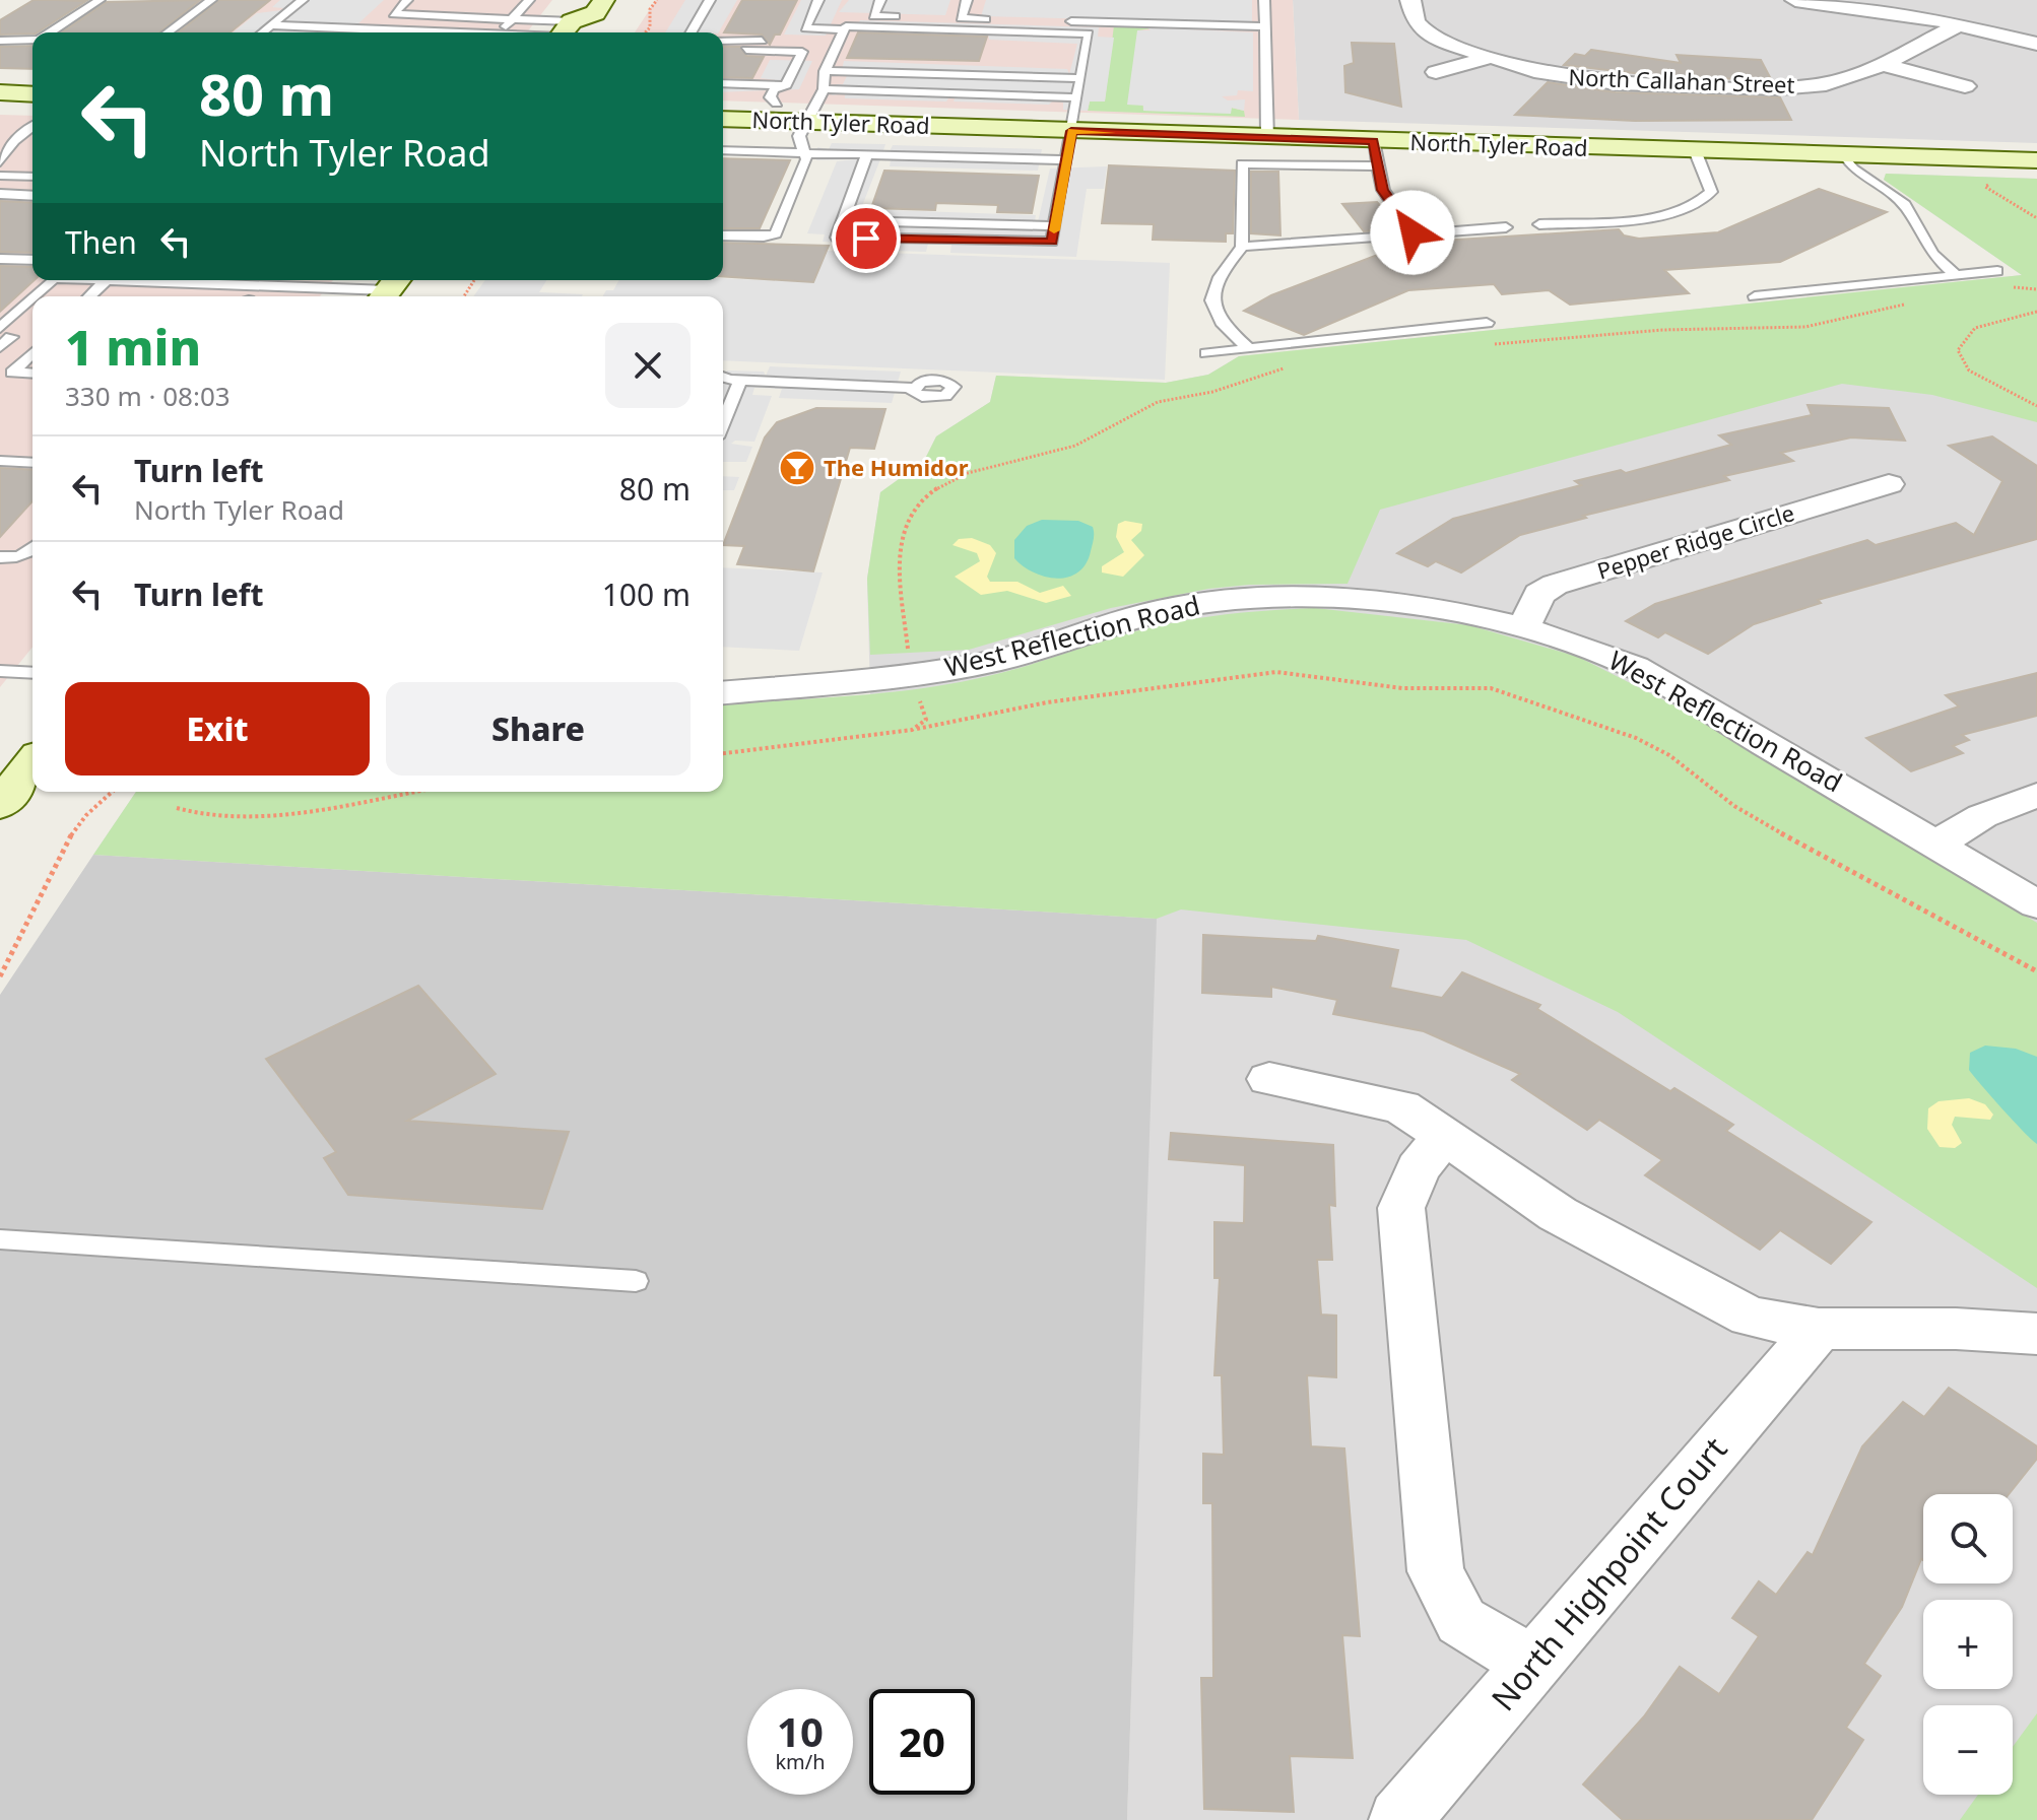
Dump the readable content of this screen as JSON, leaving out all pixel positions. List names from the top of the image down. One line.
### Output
{"streets":{"main road":["North Tyler Road"],"street":["North Callahan Street","Pepper Ridge Circle","West Reflection Road","North Highpoint Court"]},"crossings":[["Pepper Ridge Circle","West Reflection Road"]],"places":{"bar":["The Humidor"]},"page":{"turn":["80 m","North Tyler Road"],"then":"Then","heading":["1 min","330 m · 08:03"],"list":[{"name":"Turn left","note":"North Tyler Road","value":"80 m"},{"name":"Turn left","value":"100 m"}],"buttons":["Exit","Share"],"map_buttons":["+","−"],"speed":"10 km/h","limit":"20"}}
